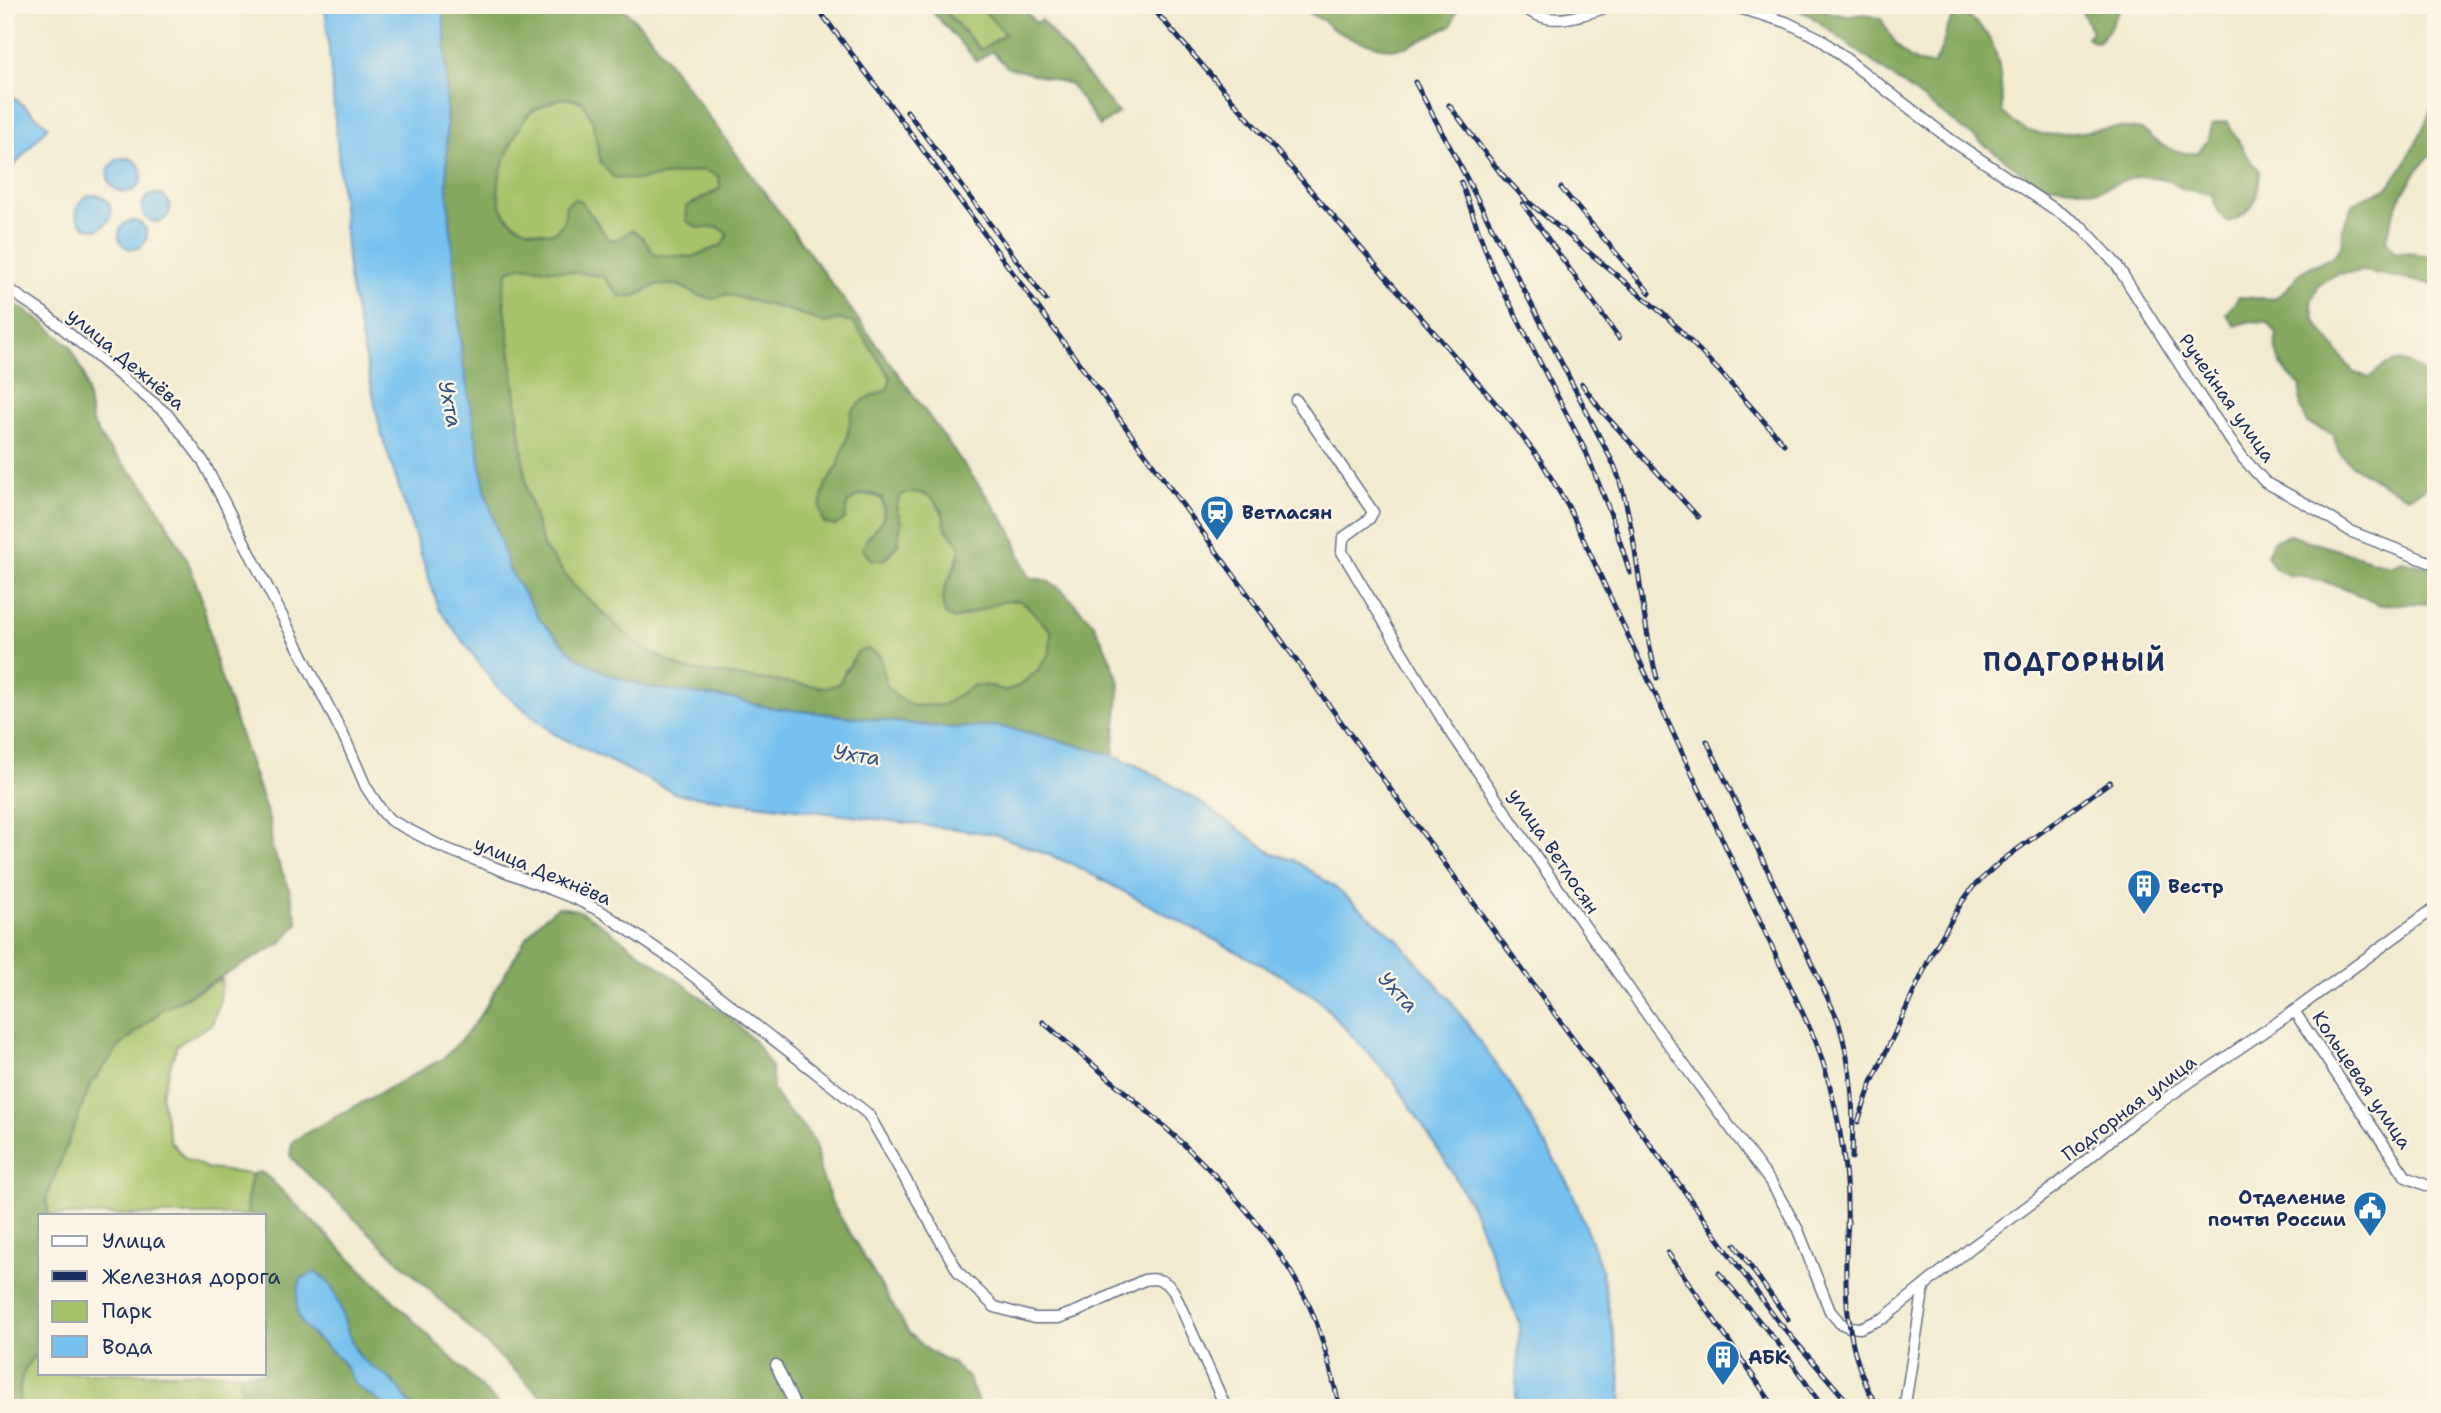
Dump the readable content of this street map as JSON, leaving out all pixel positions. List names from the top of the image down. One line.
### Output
{"streets":{"street":["улица Дежнёва","Ручейная улица","улица Ветлосян","Кольцевая улица","Подгорная улица"]},"crossings":[["улица Ветлосян","Подгорная улица"],["Кольцевая улица","Подгорная улица"]],"districts":["ПОДГОРНЫЙ"],"water":["Ухта"],"places":{"station":["Ветласян"],"building":["Вестр","АБК"],"public building":["Отделение почты России"]},"legend":["Улица","Железная дорога","Парк","Вода"]}
